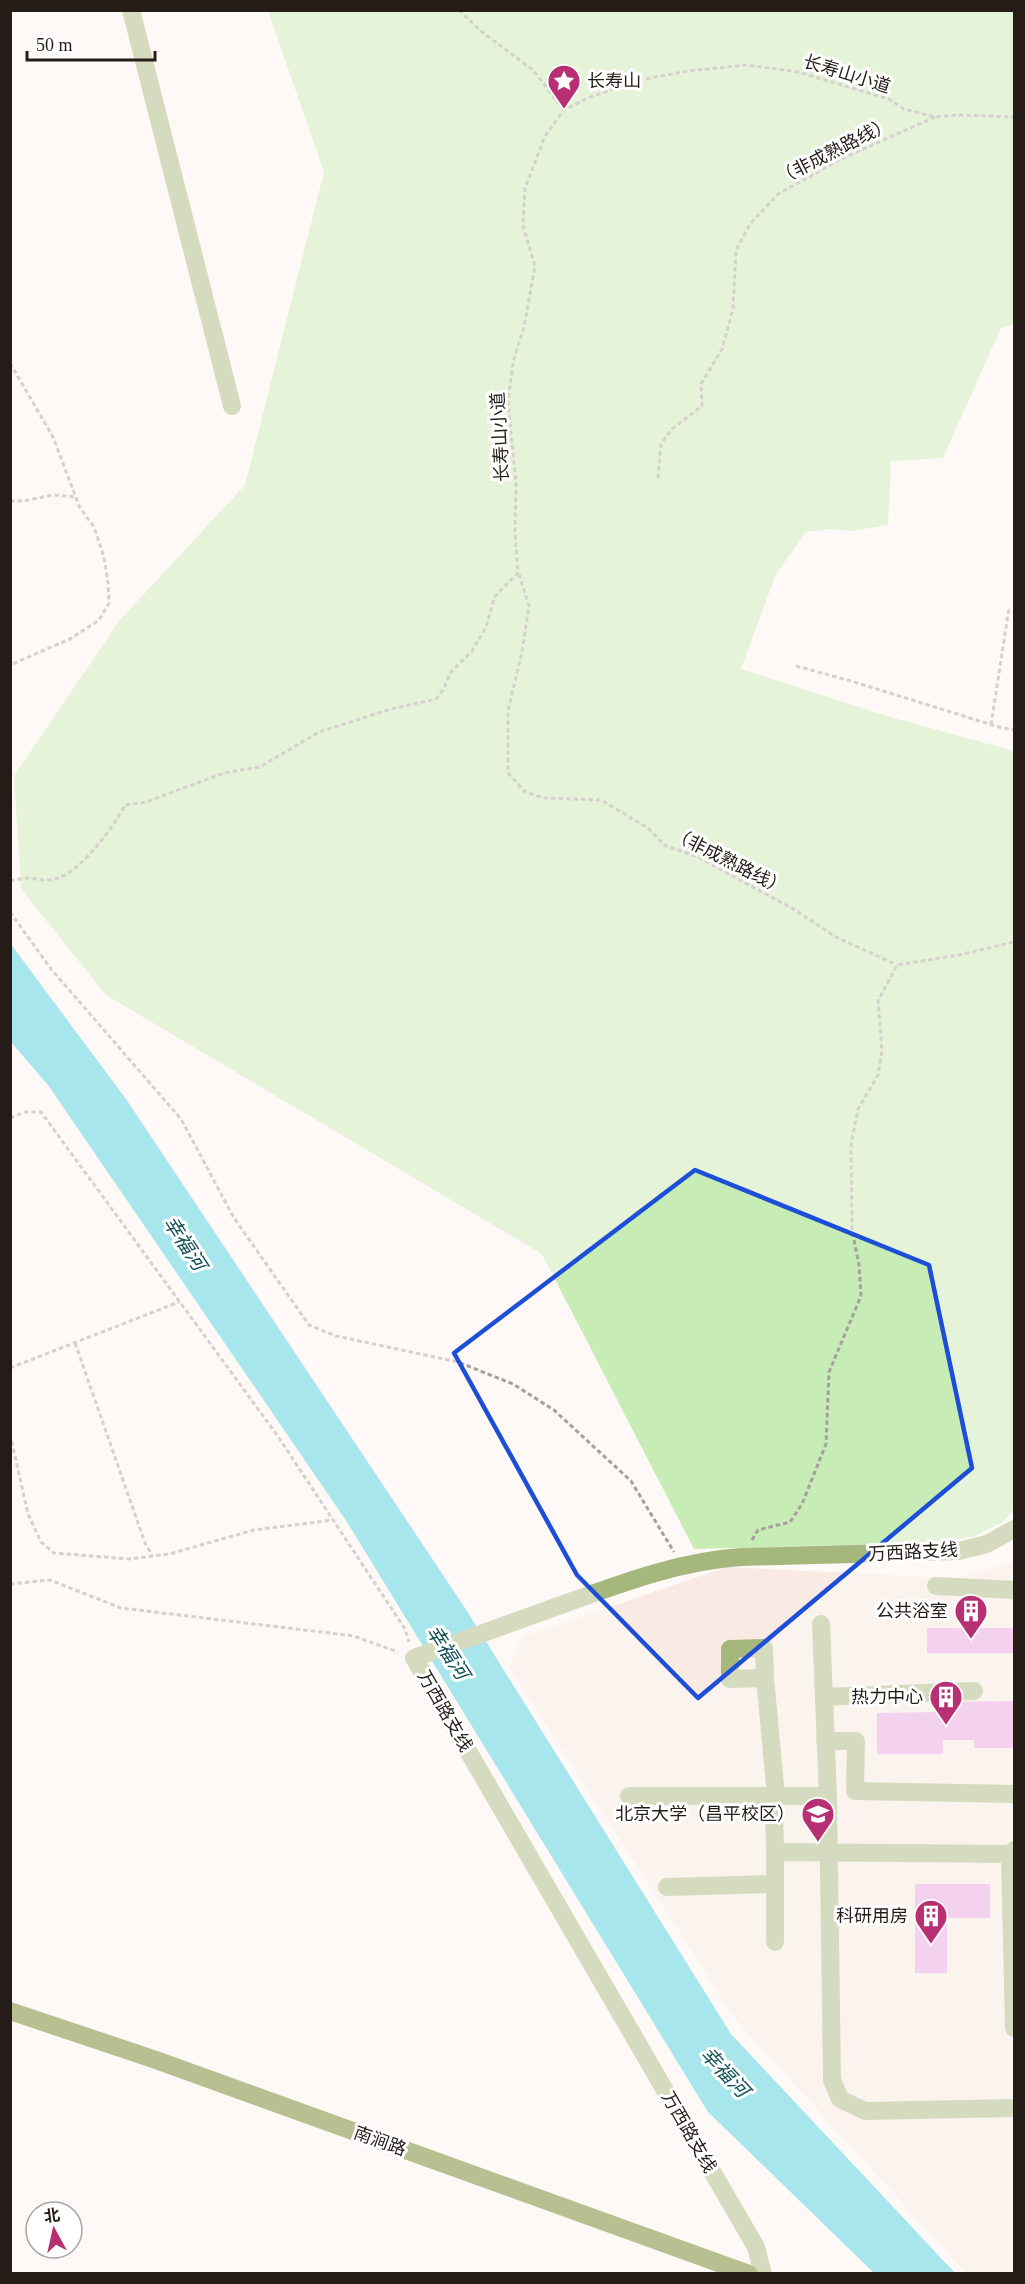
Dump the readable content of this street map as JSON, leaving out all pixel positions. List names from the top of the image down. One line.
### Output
{"streets":{"main road":["南涧路"],"street":["万西路支线"],"path":["长寿山小道","（非成熟路线）"]},"crossings":[["长寿山小道","（非成熟路线）"]],"water":["幸福河"],"places":{"place":["长寿山"],"building":["公共浴室","热力中心","科研用房"],"school or university":["北京大学（昌平校区）"]},"scale_bar":"50 m","north":"top"}
